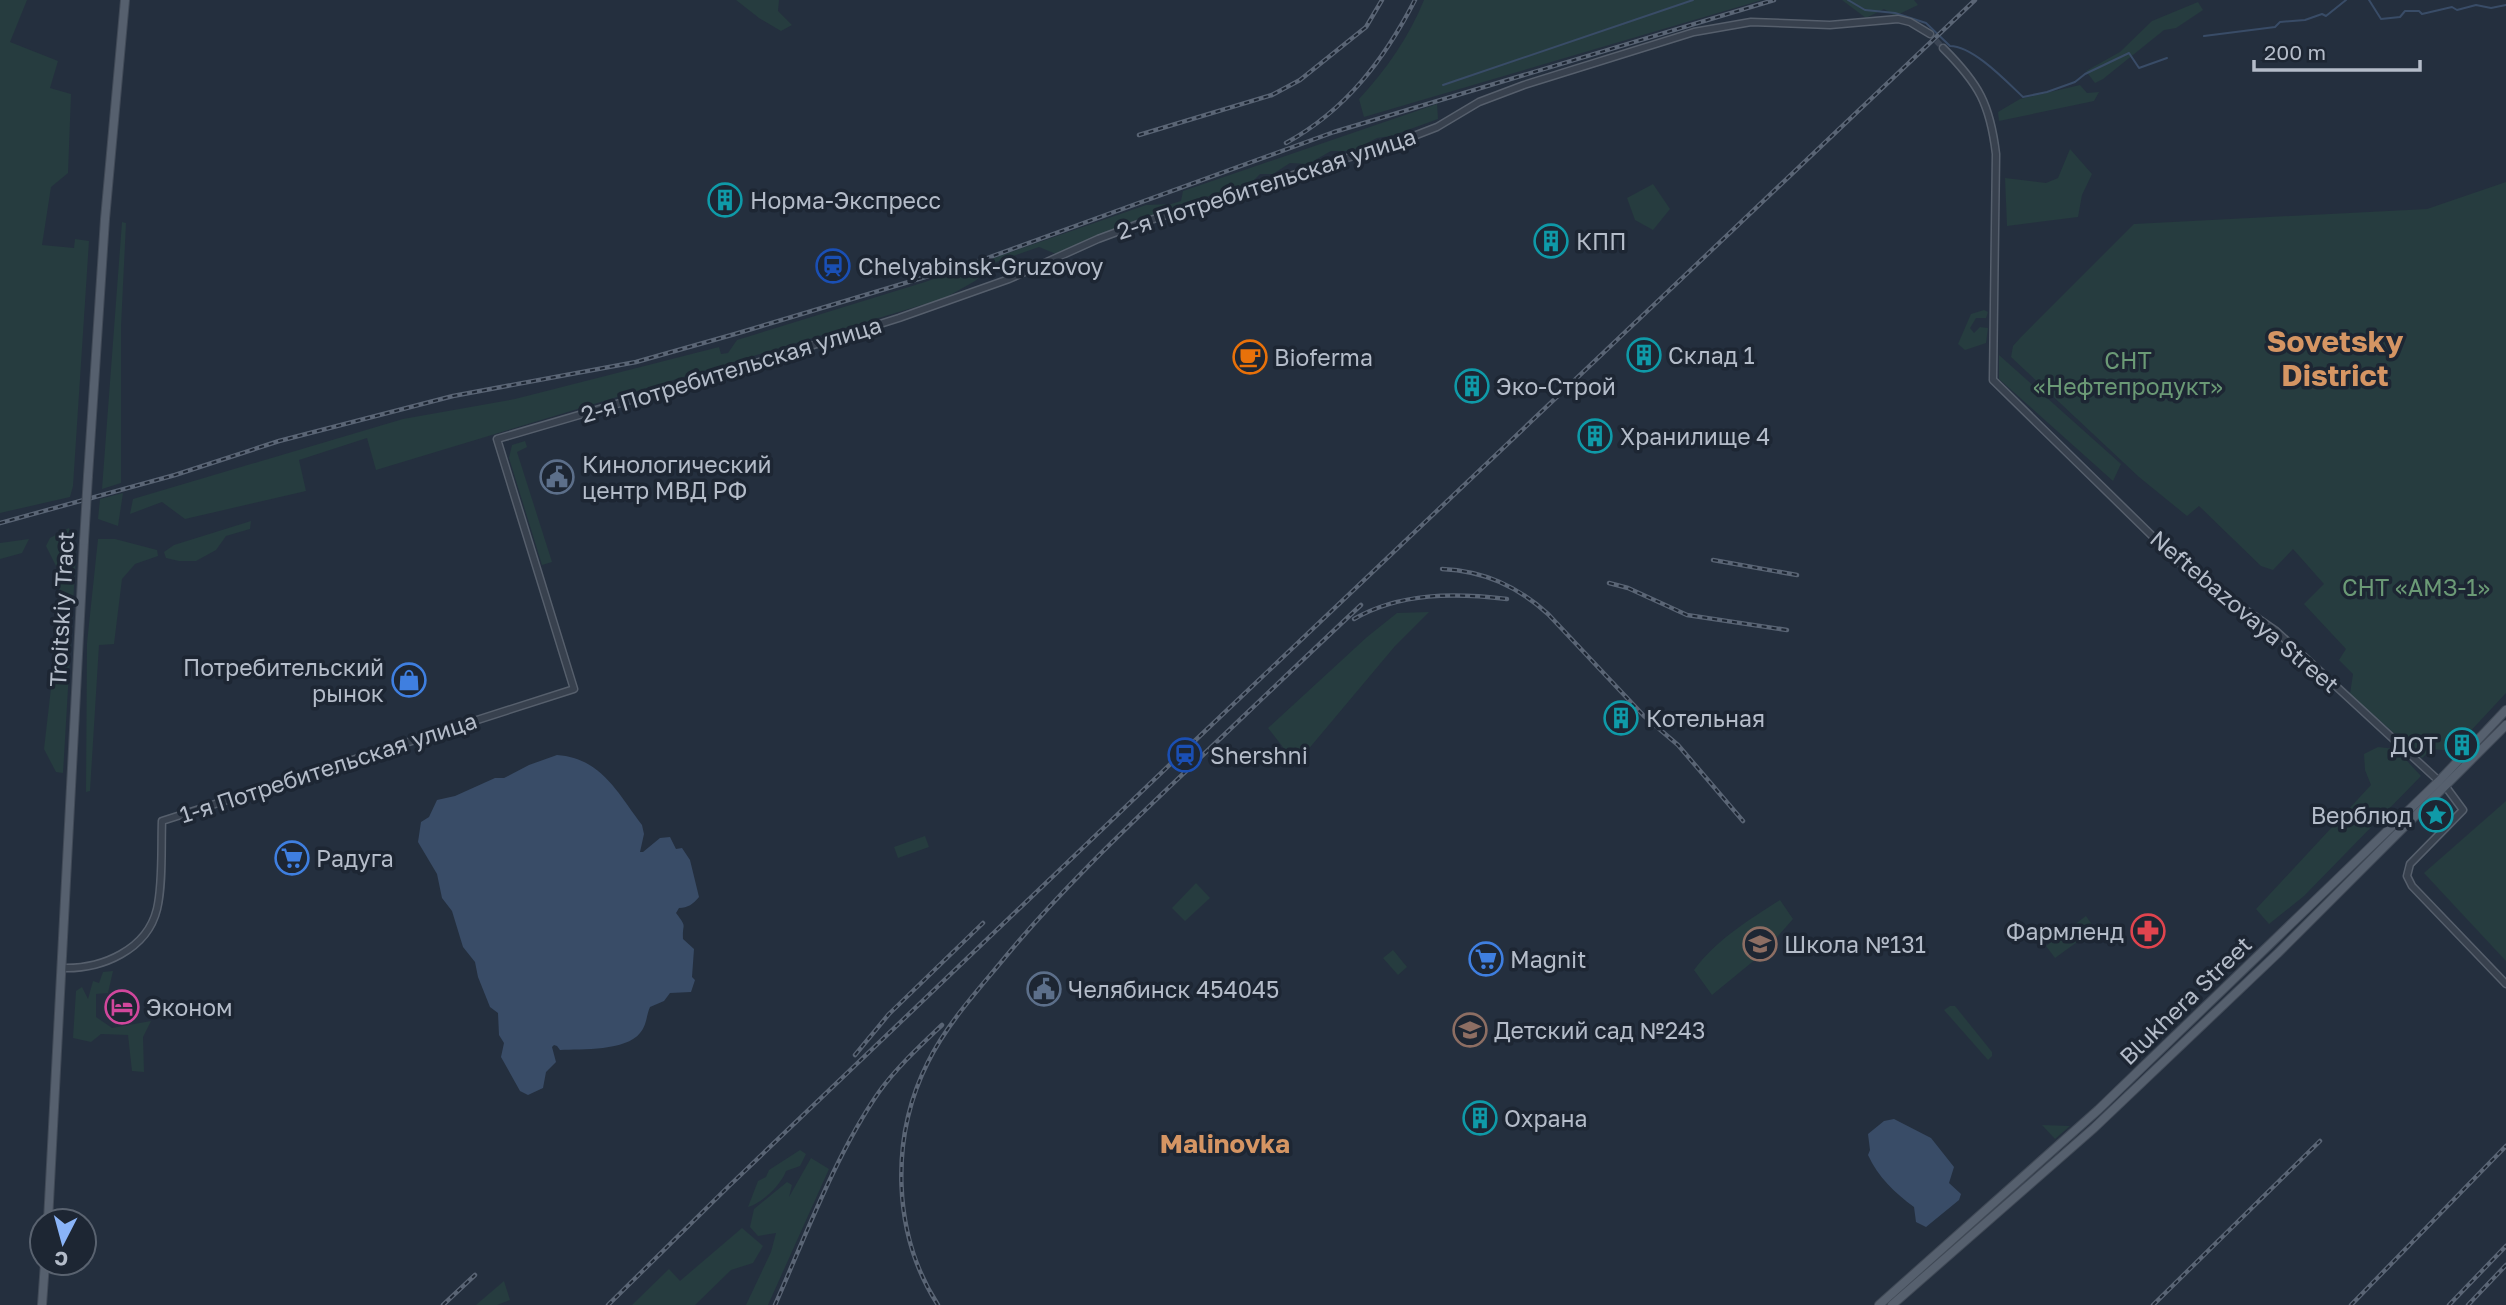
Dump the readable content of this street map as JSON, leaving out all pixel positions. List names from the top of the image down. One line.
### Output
{"streets":{"main road":["Troitskiy Tract","Blukhera Street"],"street":["2-я Потребительская улица","Neftebazovaya Street","1-я Потребительская улица"]},"crossings":[["2-я Потребительская улица","1-я Потребительская улица"],["Troitskiy Tract","1-я Потребительская улица"],["Neftebazovaya Street","Blukhera Street"]],"districts":["Sovetsky District","Malinovka"],"parks":["СНТ «Нефтепродукт»","СНТ «АМЗ-1»"],"places":{"building":["Норма-Экспресс","КПП","Склад 1","Эко-Строй","Хранилище 4","Котельная","ДОТ","Охрана"],"station":["Chelyabinsk-Gruzovoy","Shershni"],"cafe":["Bioferma"],"public building":["Кинологический центр МВД РФ","Челябинск 454045"],"shop":["Потребительский рынок"],"place":["Верблюд"],"supermarket":["Радуга","Magnit"],"pharmacy":["Фармленд"],"school or university":["Школа №131","Детский сад №243"],"hotel":["Эконом"]},"scale_bar":"200 m","north":"bottom"}
